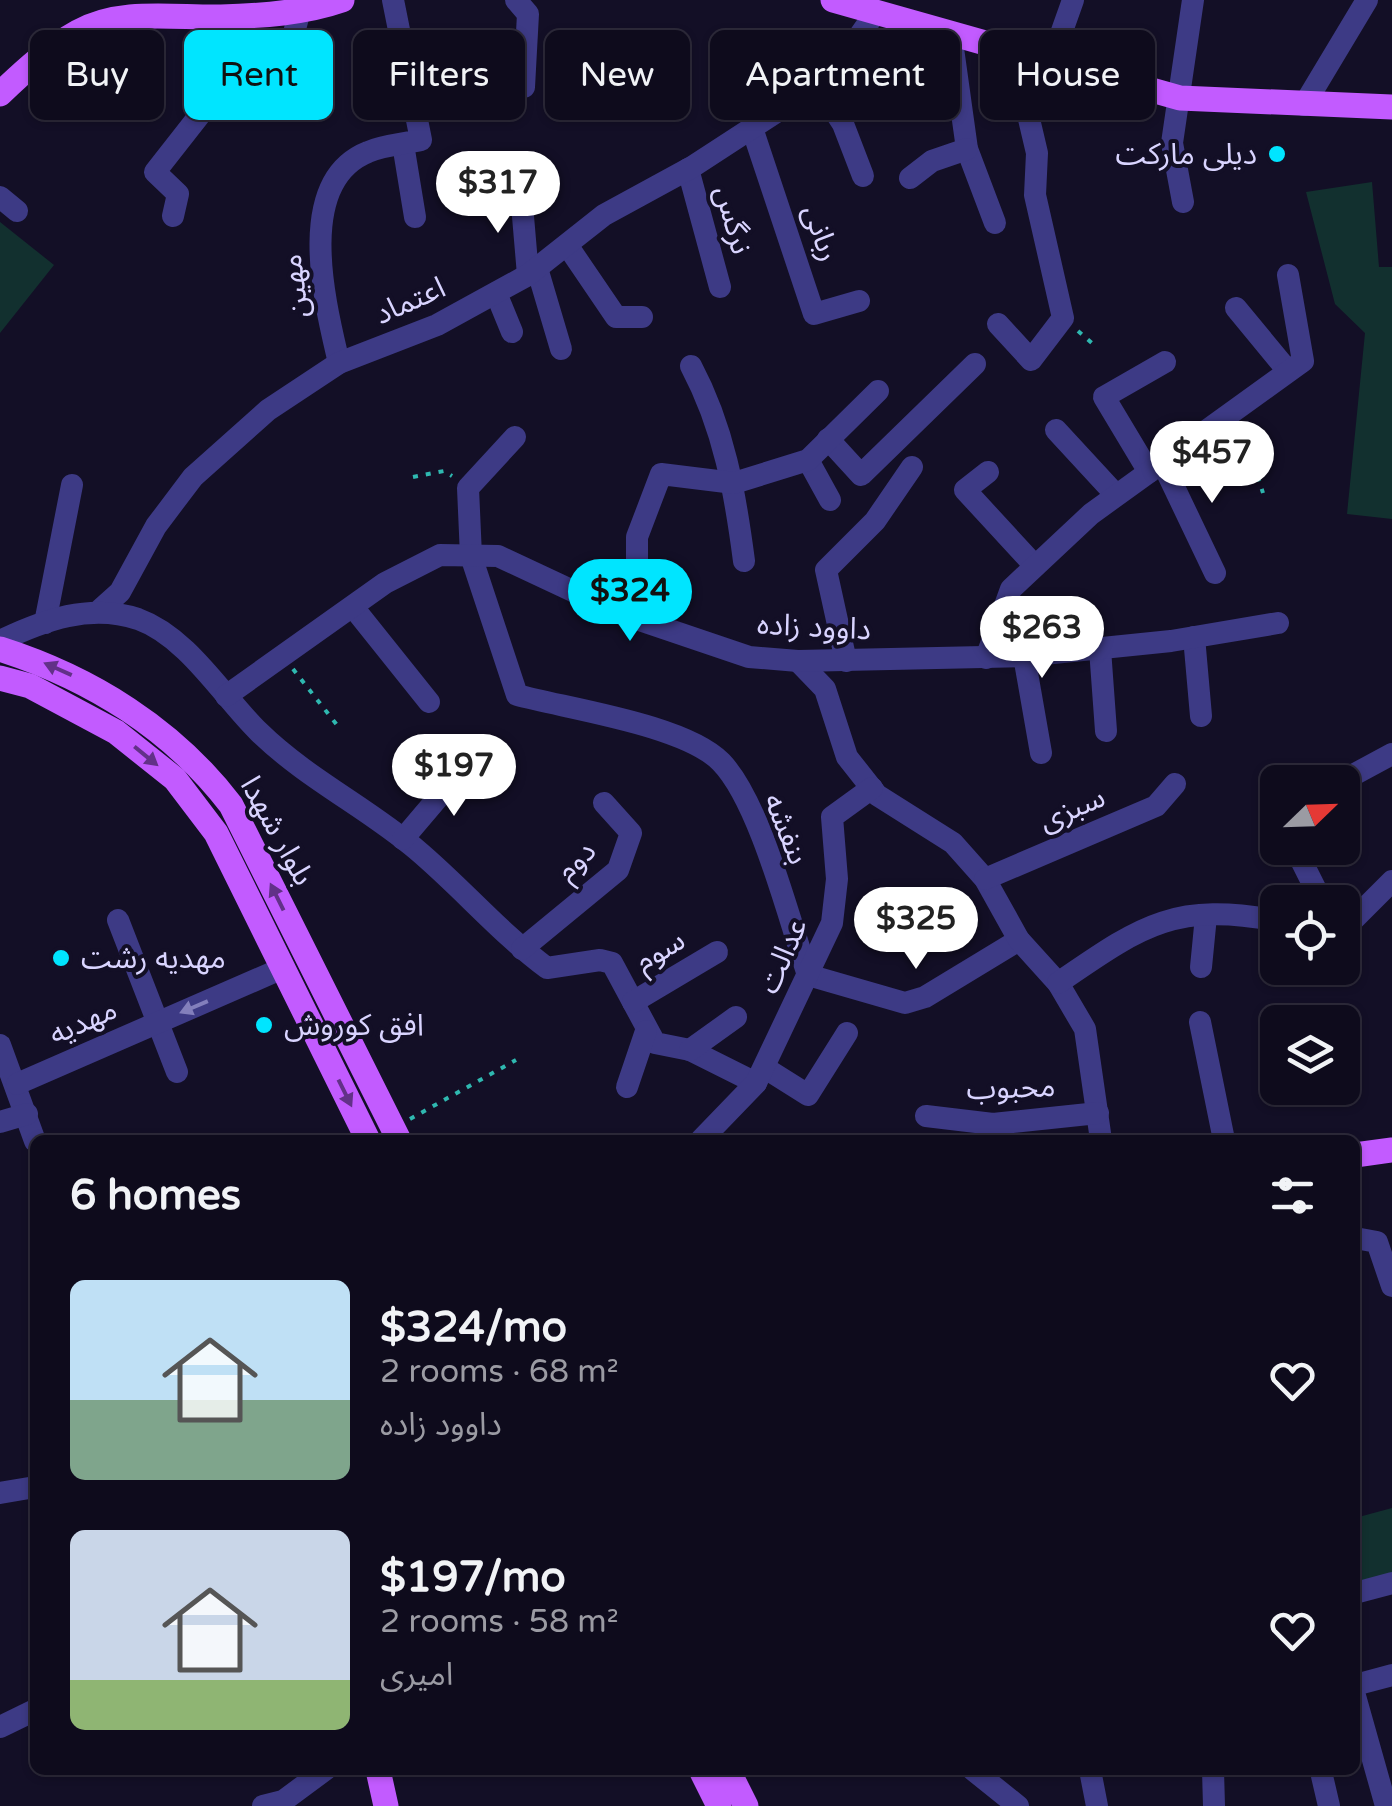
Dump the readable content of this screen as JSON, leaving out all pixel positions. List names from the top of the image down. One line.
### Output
{"streets":{"main road":["بلوار شهدا"],"street":["نرگس","ربانی","مهین","اعتماد","داوود زاده","سبزی","بنفشه","دوم","سوم","عدالت","مهدیه","محبوب"]},"crossings":[["نرگس","اعتماد"],["ربانی","اعتماد"],["مهین","اعتماد"],["داوود زاده","بنفشه"],["بنفشه","عدالت"],["بلوار شهدا","مهدیه"]],"one_way":["مهدیه"],"places":["دیلی مارکت","مهدیه رشت","افق کوروش"],"north":"top right","page":{"chip":["Buy","Rent","Filters","New","Apartment","House"],"price":["$317","$457","$324","$263","$197","$325"],"heading":"6 homes","list":[{"name":"$324/mo","note":"2 rooms · 68 m² · داوود زاده"},{"name":"$197/mo","note":"2 rooms · 58 m² · امیری"}]}}
